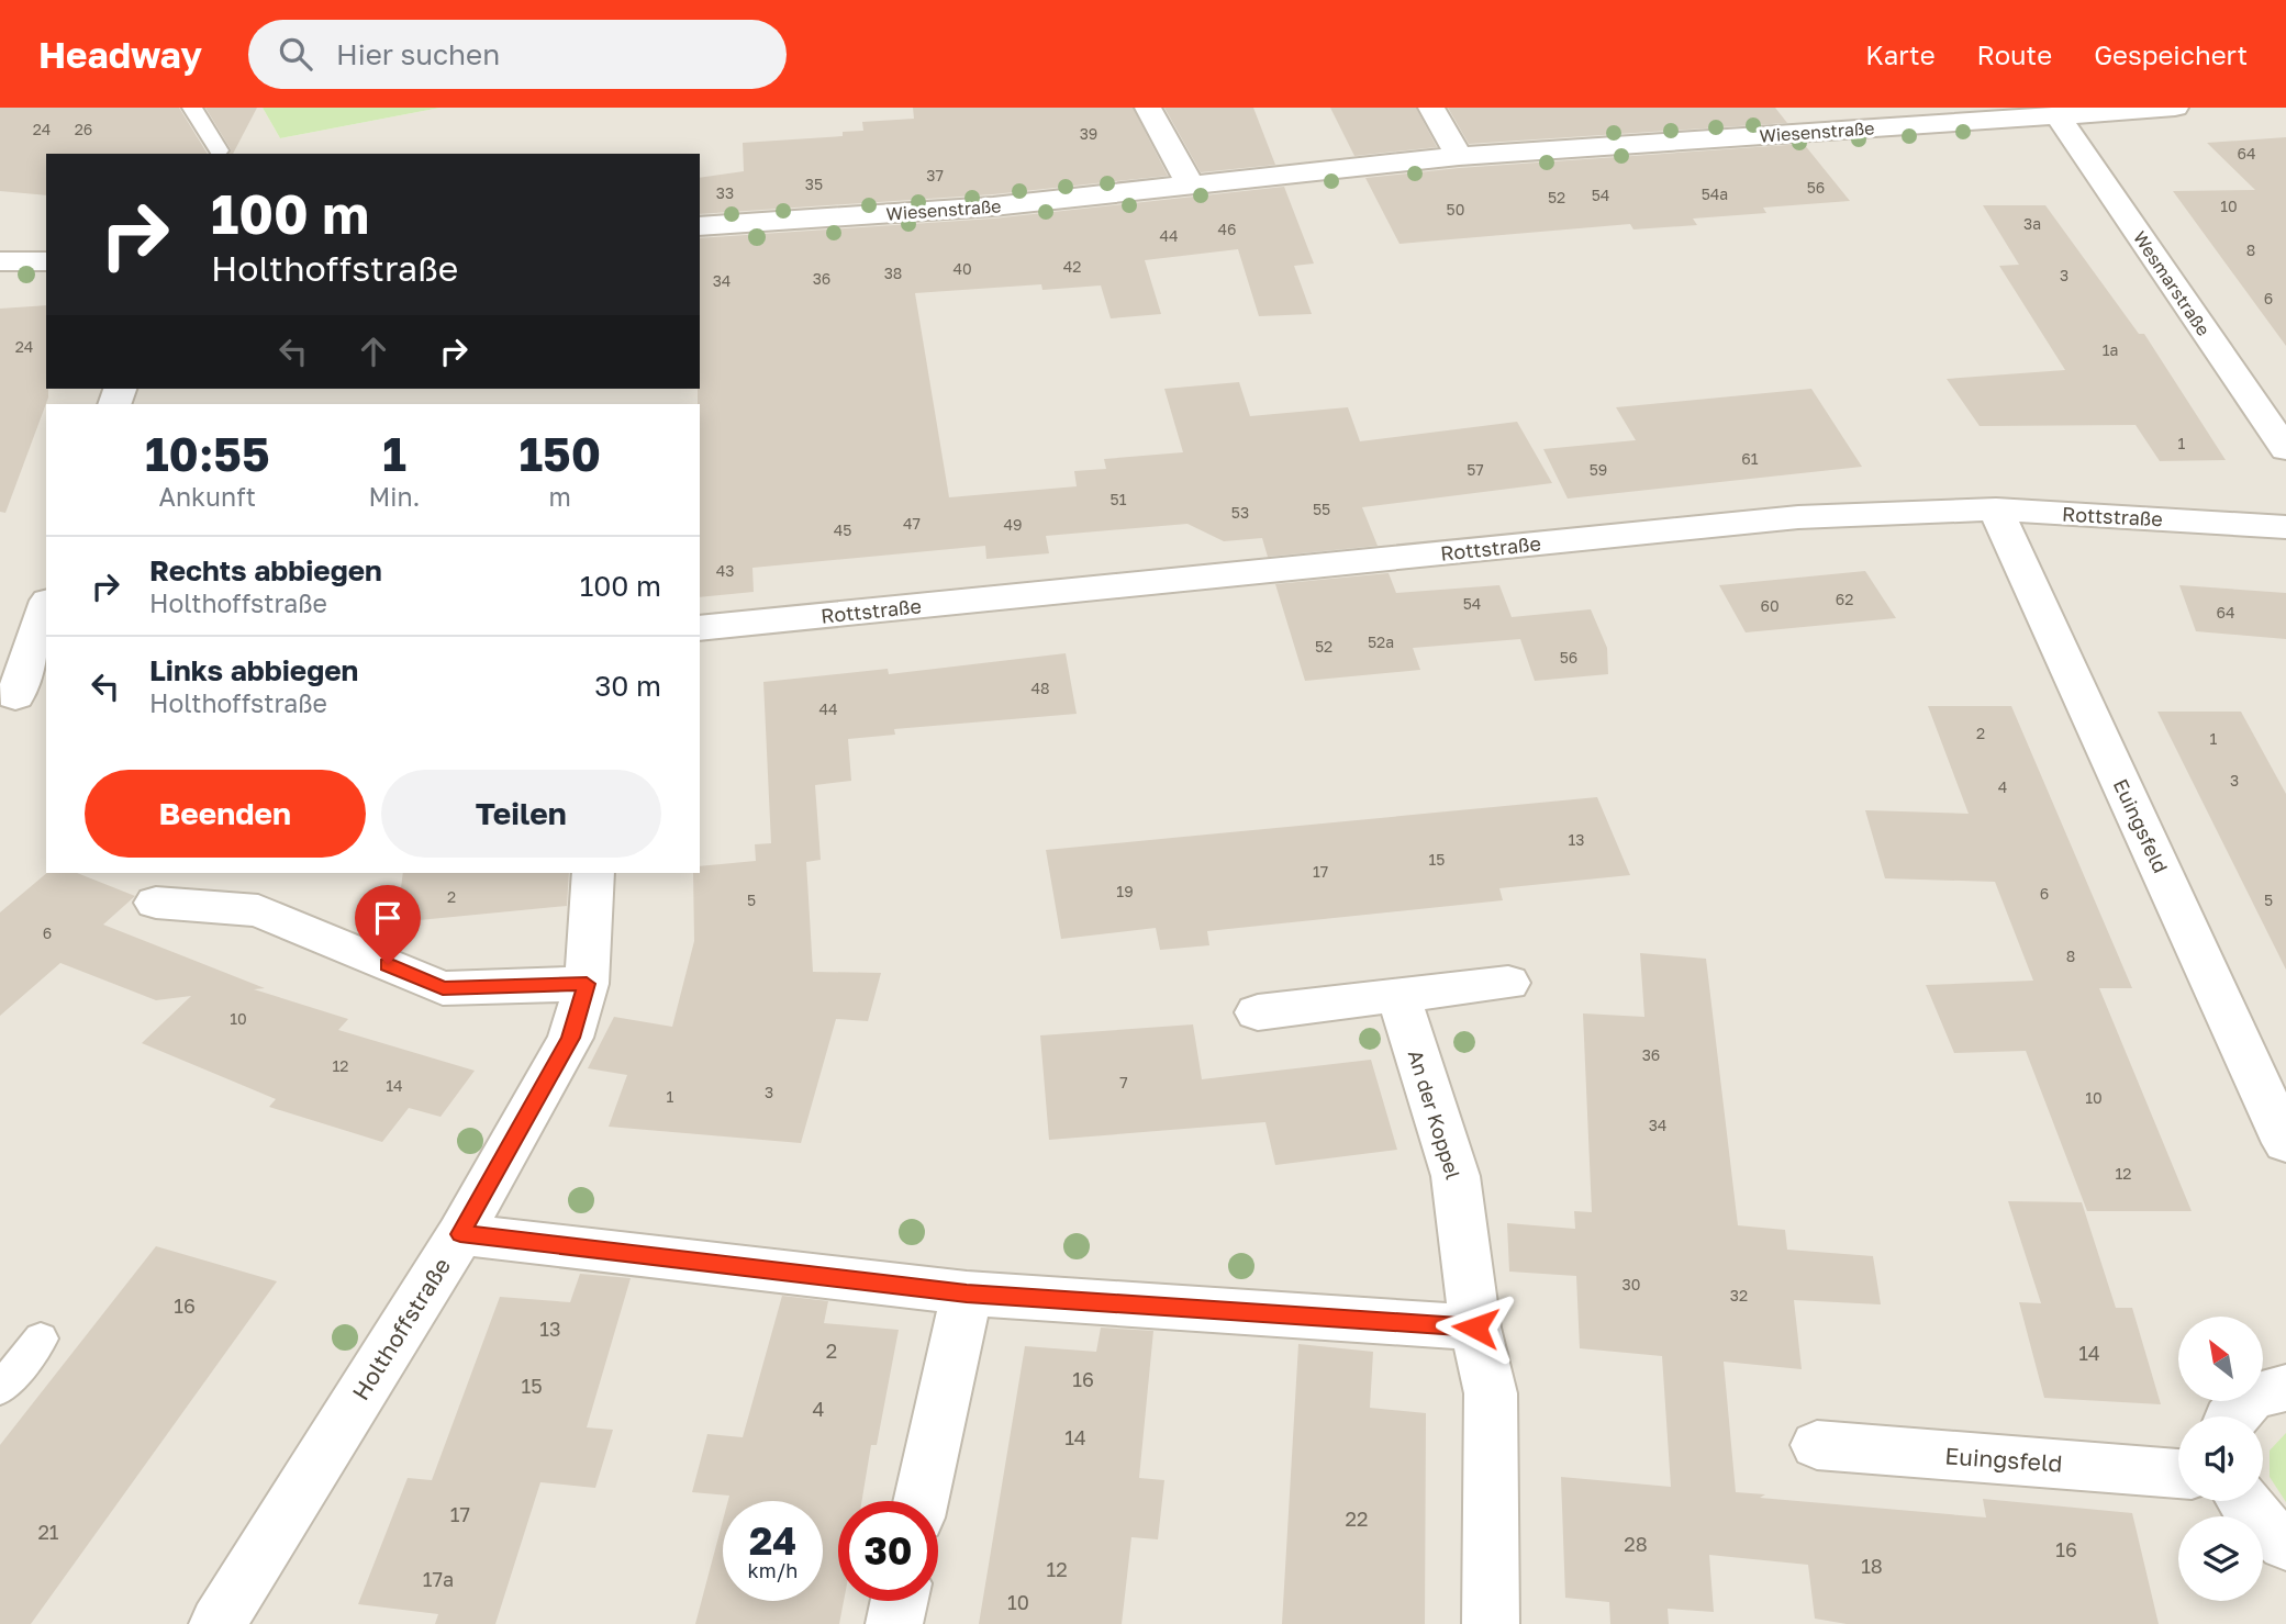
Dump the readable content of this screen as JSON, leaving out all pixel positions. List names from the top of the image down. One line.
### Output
{"streets":{"street":["Wiesenstraße","Wesmarstraße","Rottstraße","Euingsfeld","An der Koppel","Holthoffstraße"]},"crossings":[["Wiesenstraße","Wesmarstraße"],["Rottstraße","Euingsfeld"]],"house_numbers":["24","26","39","64","37","35","56","33","54a","54","52","10","50","3a","46","44","8","42","40","38","3","36","34","6","24","1a","1","61","57","59","51","55","53","47","49","45","43","62","54","60","64","52a","52","56","48","44","2","1","3","4","13","15","17","19","6","2","5","5","6","8","10","36","12","7","14","3","1","10","34","12","30","32","16","13","2","14","16","15","4","14","17","22","21","28","16","18","12","17a","10"],"north":"top left","page":{"header":"Headway","search":"Hier suchen","nav":["Karte","Route","Gespeichert"],"turn":["100 m","Holthoffstraße"],"eta":["10:55","Ankunft","1","Min.","150","m"],"list":[{"name":"Rechts abbiegen","note":"Holthoffstraße","value":"100 m"},{"name":"Links abbiegen","note":"Holthoffstraße","value":"30 m"}],"buttons":["Beenden","Teilen"],"speed":"24 km/h","limit":"30"}}
